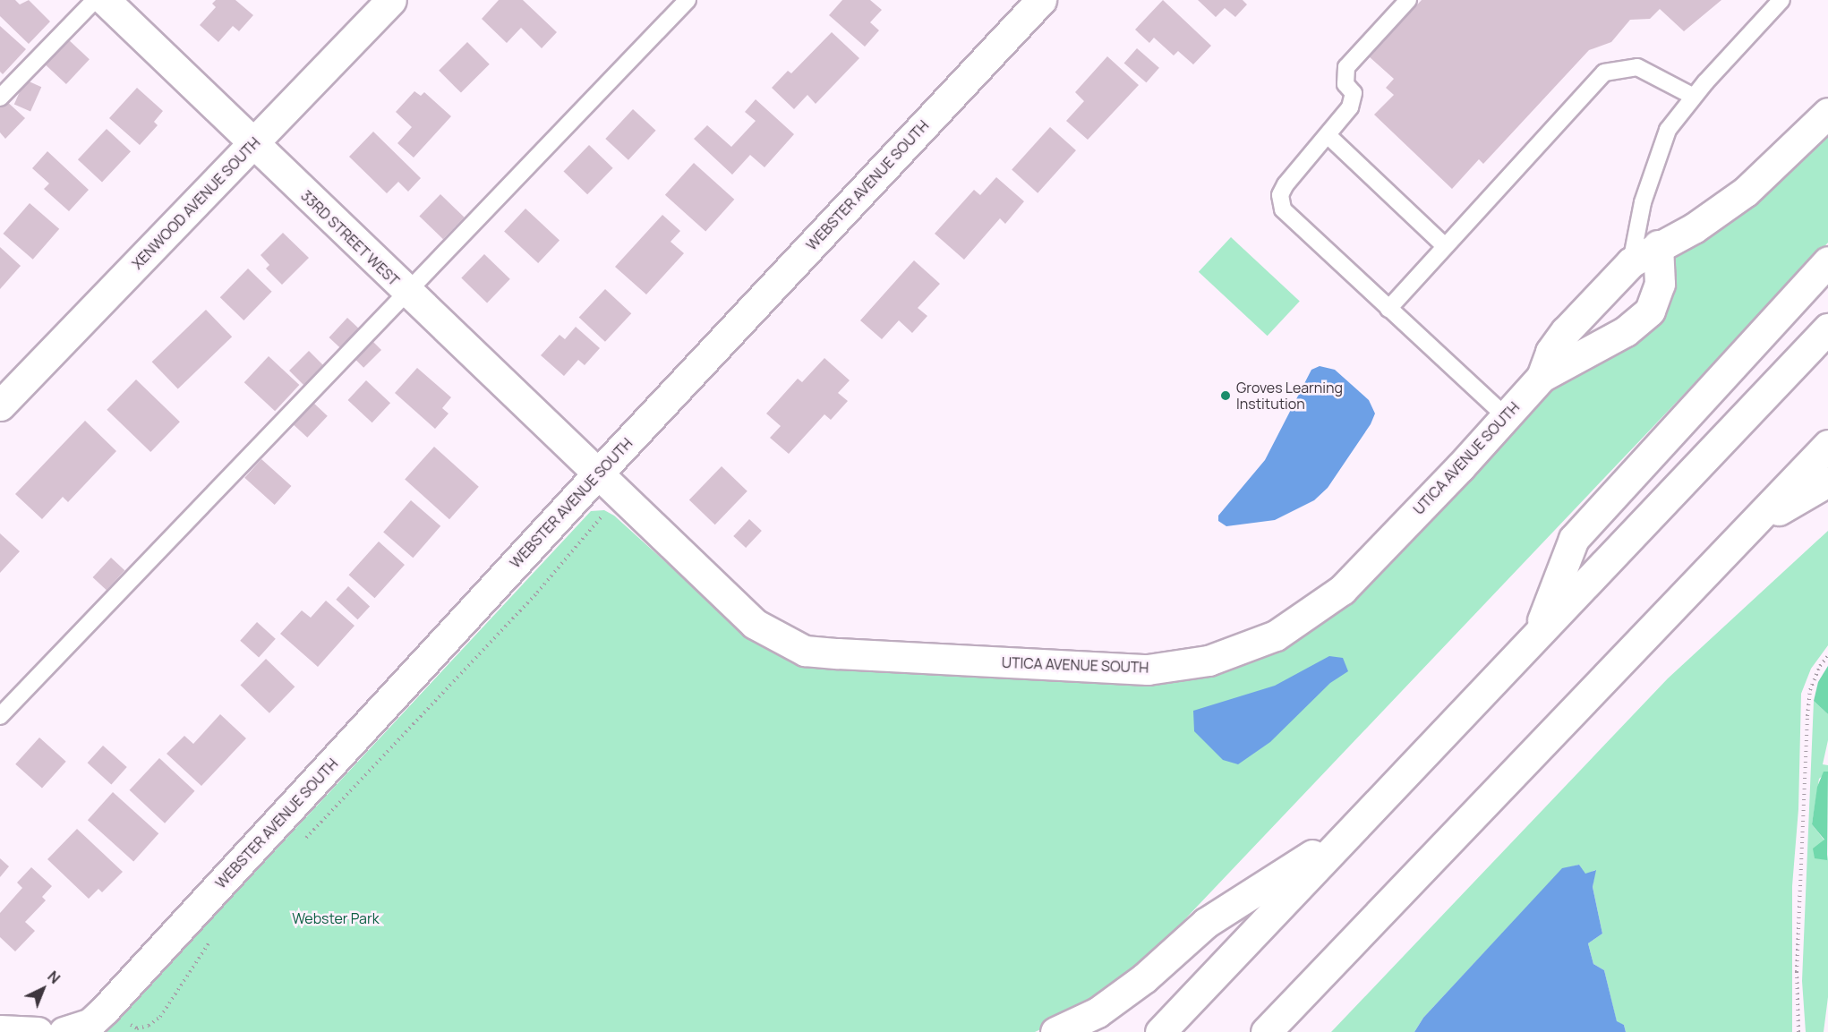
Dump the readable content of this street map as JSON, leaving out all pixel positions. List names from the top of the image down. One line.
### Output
{"streets":{"main road":["WEBSTER AVENUE SOUTH","XENWOOD AVENUE SOUTH","33RD STREET WEST","UTICA AVENUE SOUTH"]},"crossings":[["WEBSTER AVENUE SOUTH","33RD STREET WEST"],["WEBSTER AVENUE SOUTH","UTICA AVENUE SOUTH"],["XENWOOD AVENUE SOUTH","33RD STREET WEST"],["33RD STREET WEST","UTICA AVENUE SOUTH"]],"parks":["Webster Park"],"places":["Groves Learning Institution"],"north":"top right"}
